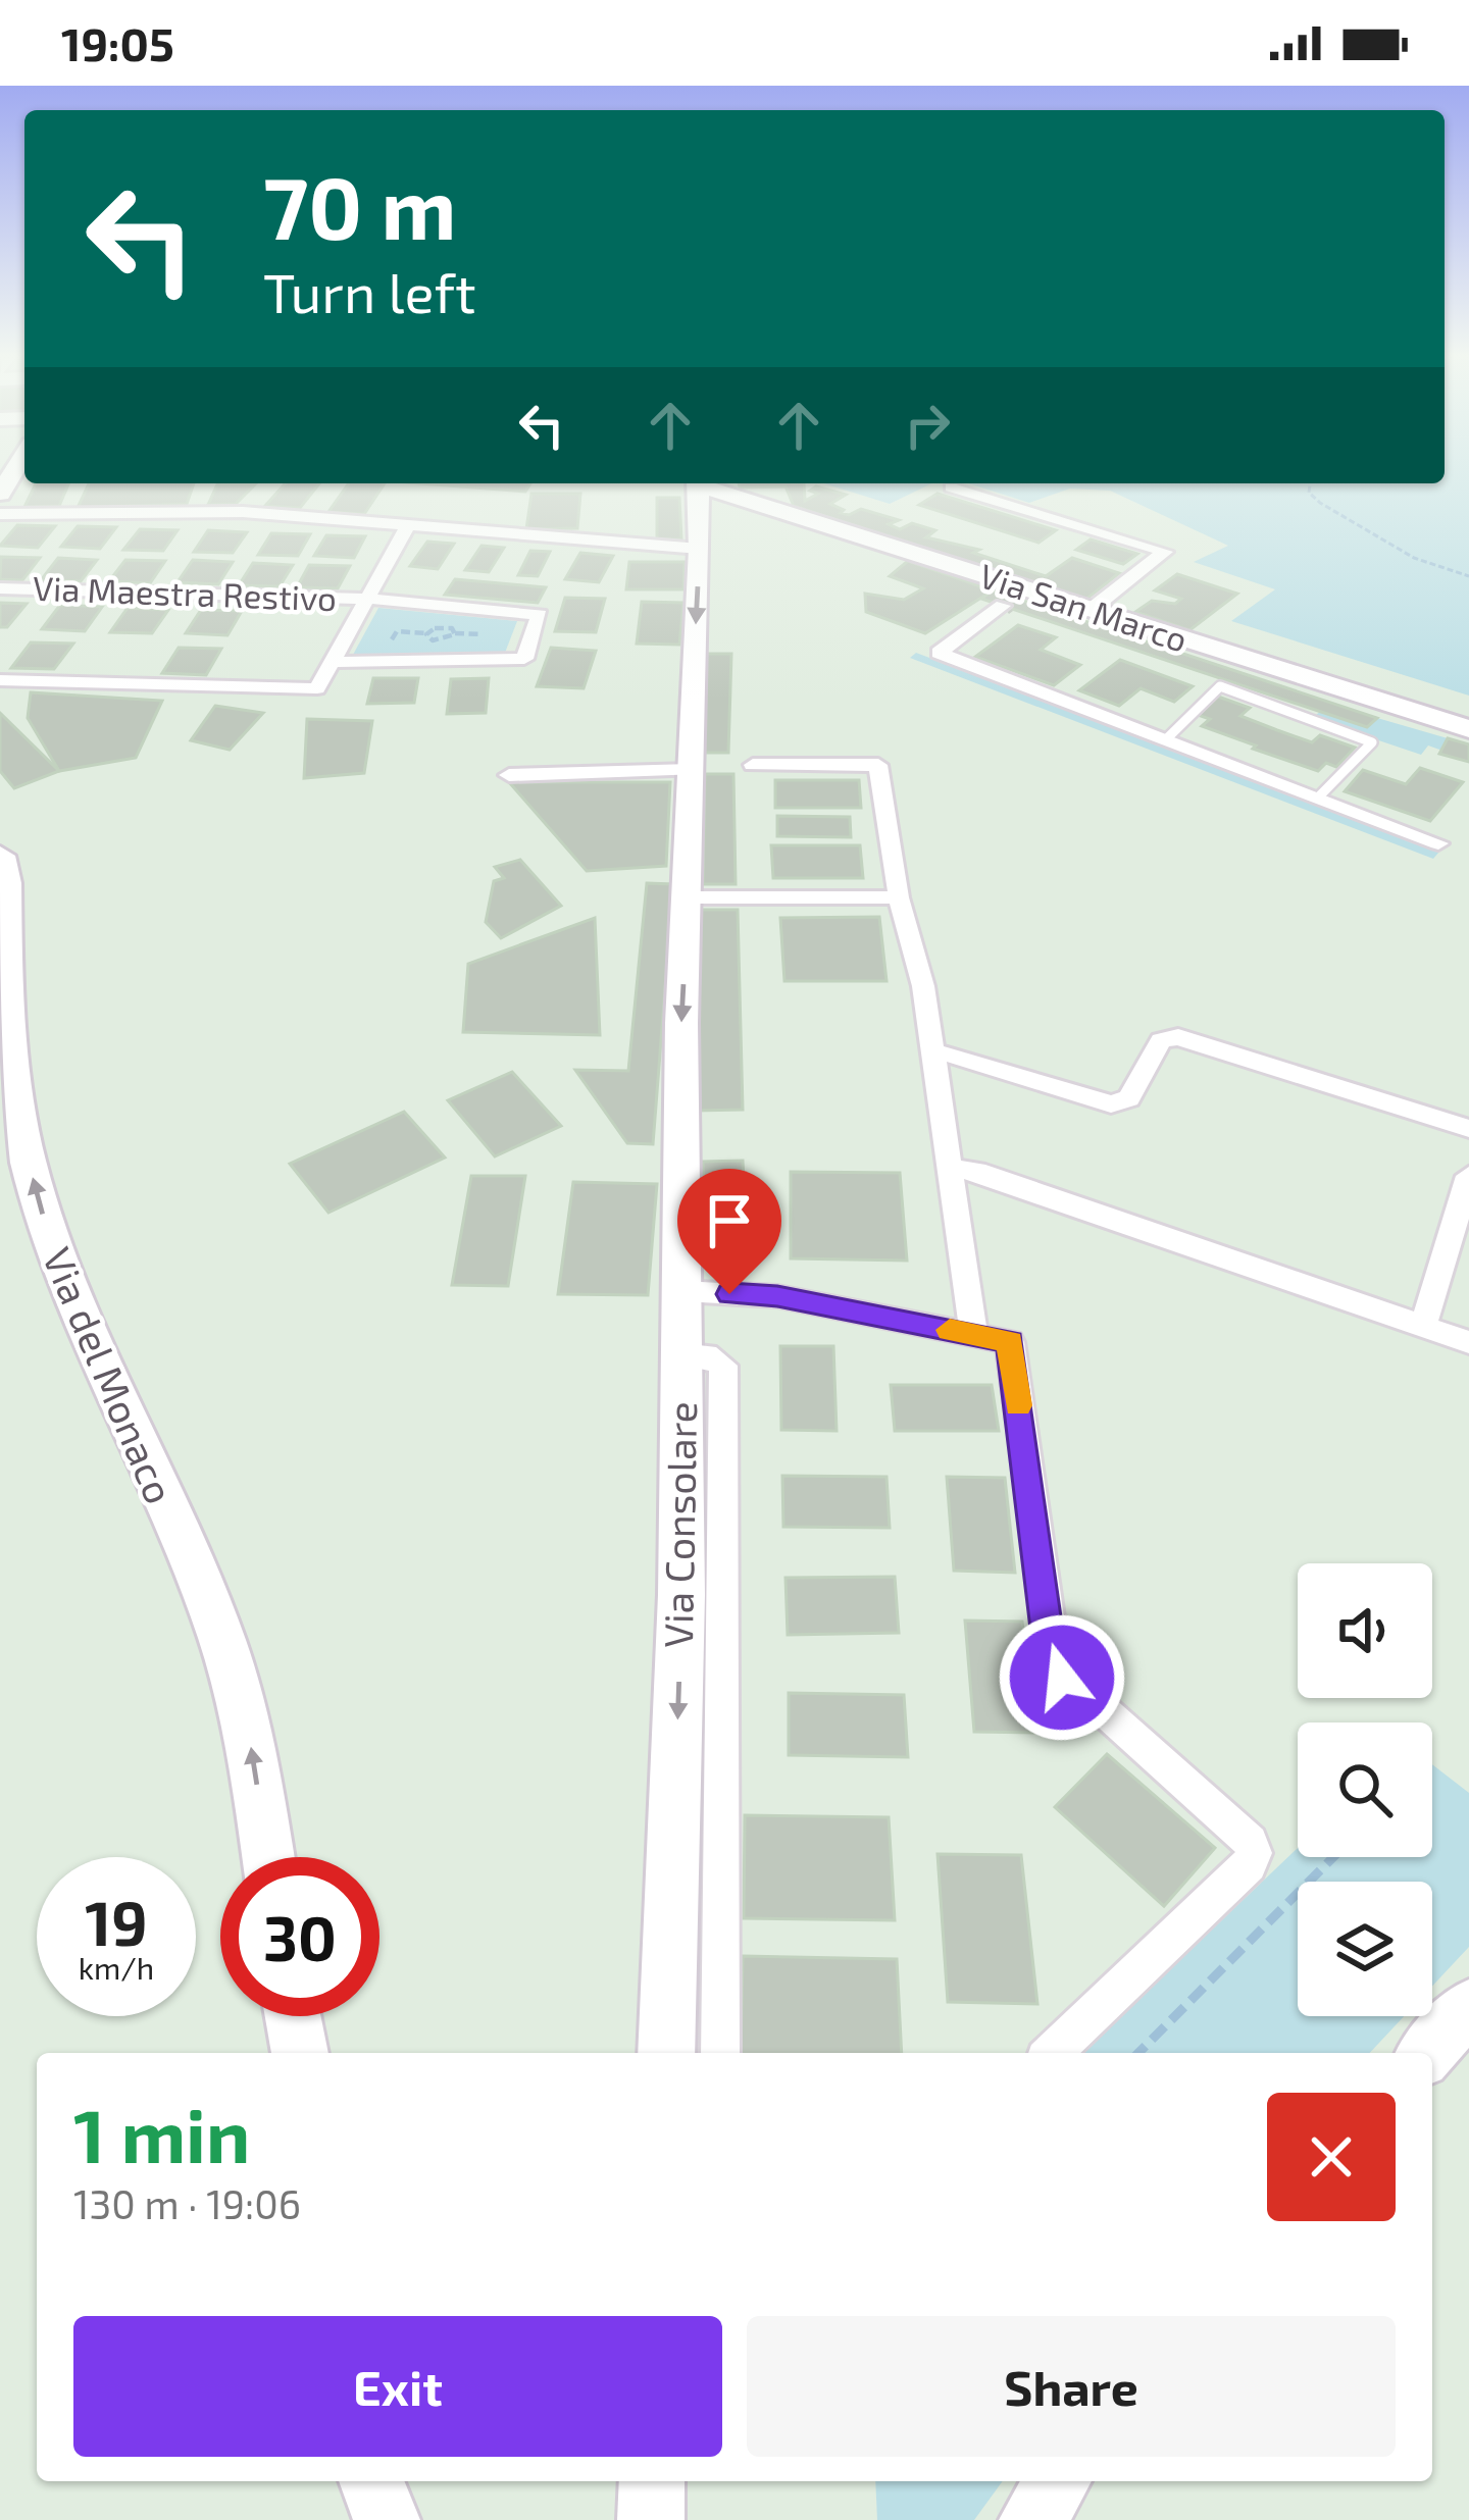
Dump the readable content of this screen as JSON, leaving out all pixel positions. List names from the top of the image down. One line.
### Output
{"streets":{"street":["Via Maestra Restivo","Via San Marco","Via del Monaco","Via Consolare"]},"one_way":["Via del Monaco"],"page":{"status":"19:05","turn":["70 m","Turn left"],"speed":"19 km/h","limit":"30","heading":["1 min","130 m · 19:06"],"buttons":["Exit","Share"]}}
